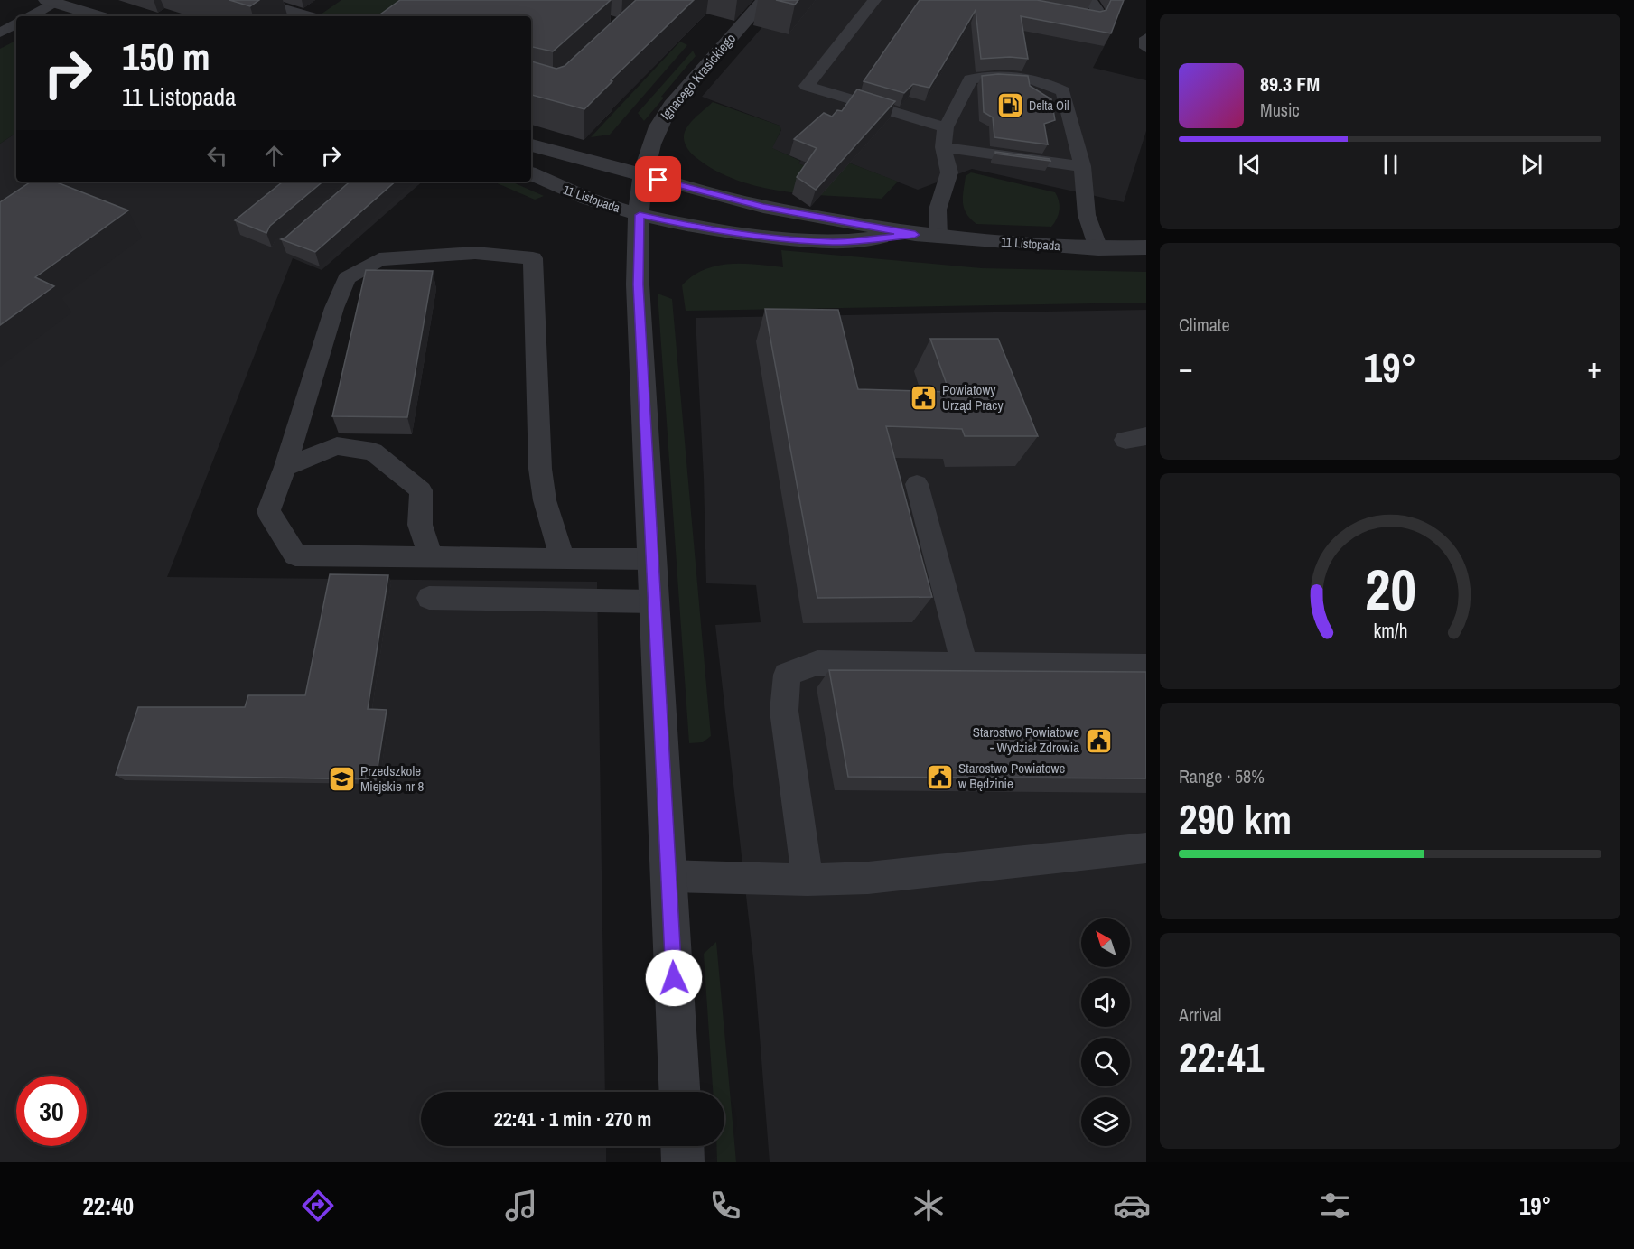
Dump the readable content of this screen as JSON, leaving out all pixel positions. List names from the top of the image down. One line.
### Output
{"streets":{"street":["Ignacego Krasickiego","11 Listopada"]},"crossings":[["Ignacego Krasickiego","11 Listopada"]],"places":{"fuel station":["Delta Oil"],"public building":["Powiatowy Urząd Pracy","Starostwo Powiatowe - Wydział Zdrowia","Starostwo Powiatowe w Będzinie"],"school or university":["Przedszkole Miejskie nr 8"]},"north":"top left","page":{"turn":["150 m","11 Listopada"],"song":["89.3 FM","Music"],"tile":["Climate",["Range · 58%","290 km"],["Arrival","22:41"]],"heat":["−","19°","+"],"limit":"30","trip":"22:41 · 1 min · 270 m","tabs":["22:40","19°"],"gauge":["20","km/h"]}}
